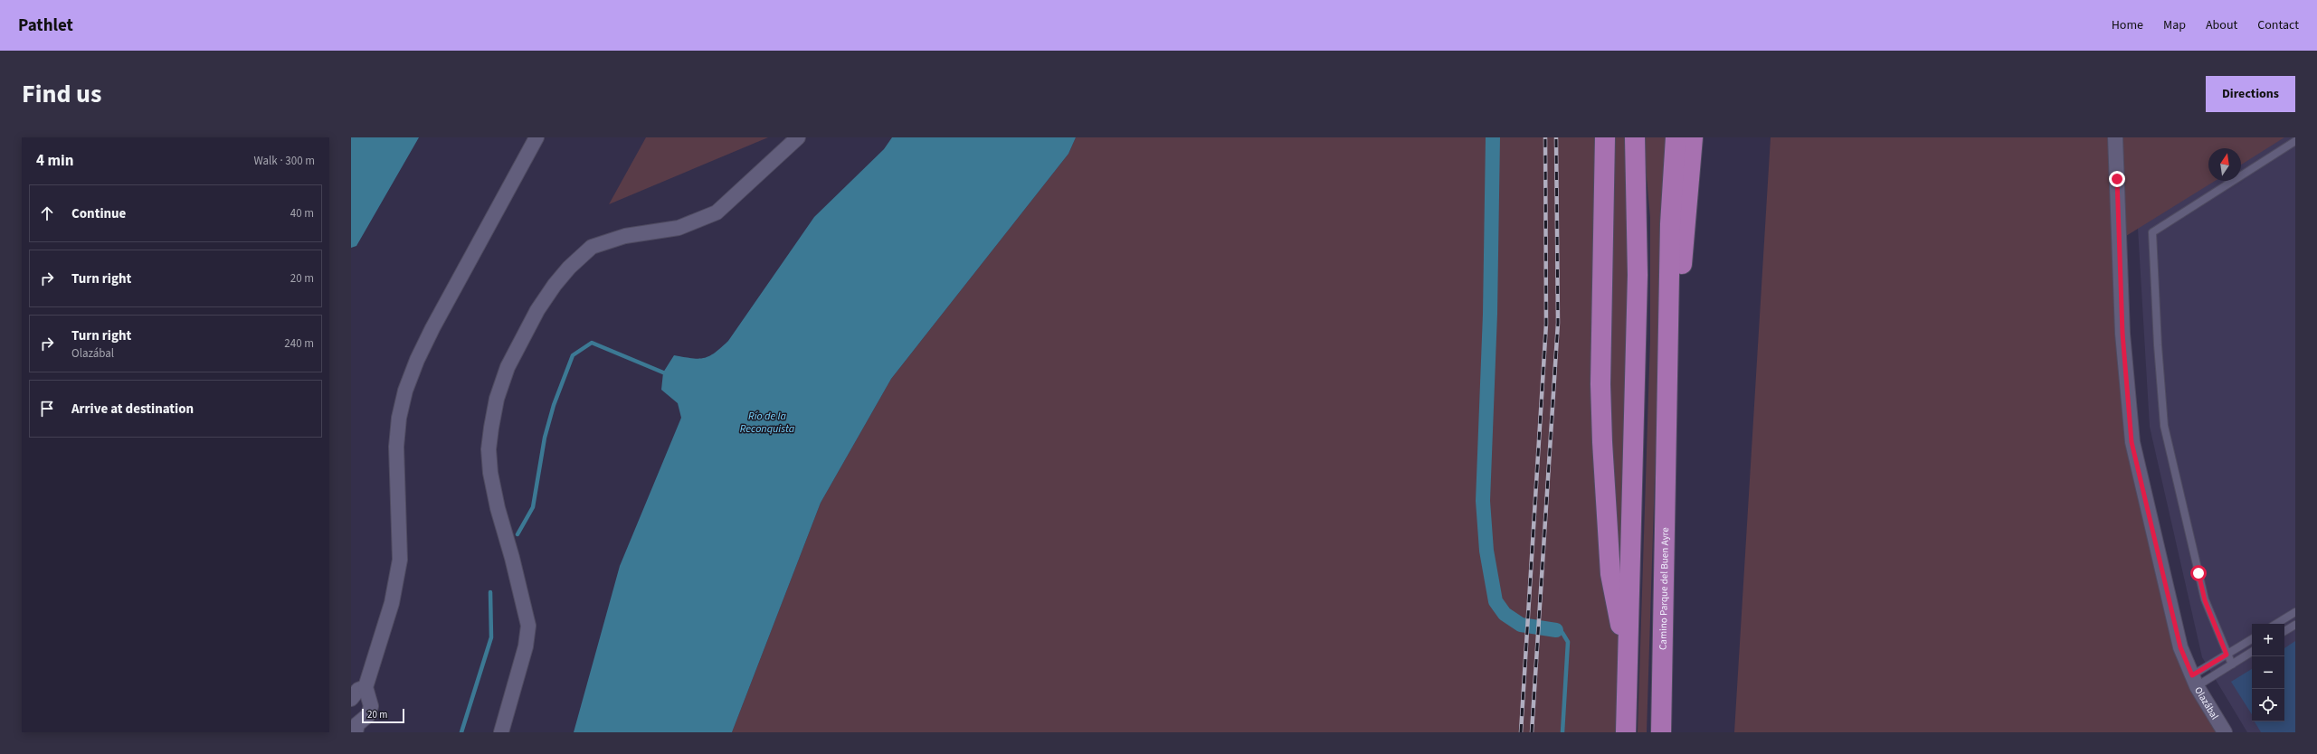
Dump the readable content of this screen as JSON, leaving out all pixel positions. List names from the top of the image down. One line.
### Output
{"streets":{"highway":["Camino Parque del Buen Ayre"],"street":["Olazábal"]},"water":["Río de la Reconquista"],"scale_bar":"20 m","north":"top","page":{"header":"Pathlet","nav":["Home","Map","About","Contact"],"title":"Find us","buttons":"Directions","heading":["4 min","Walk · 300 m"],"list":[["Continue","40 m"],["Turn right","20 m"],["Turn right","Olazábal","240 m"],"Arrive at destination"],"map_buttons":["+","−"],"scale":"20 m"}}
